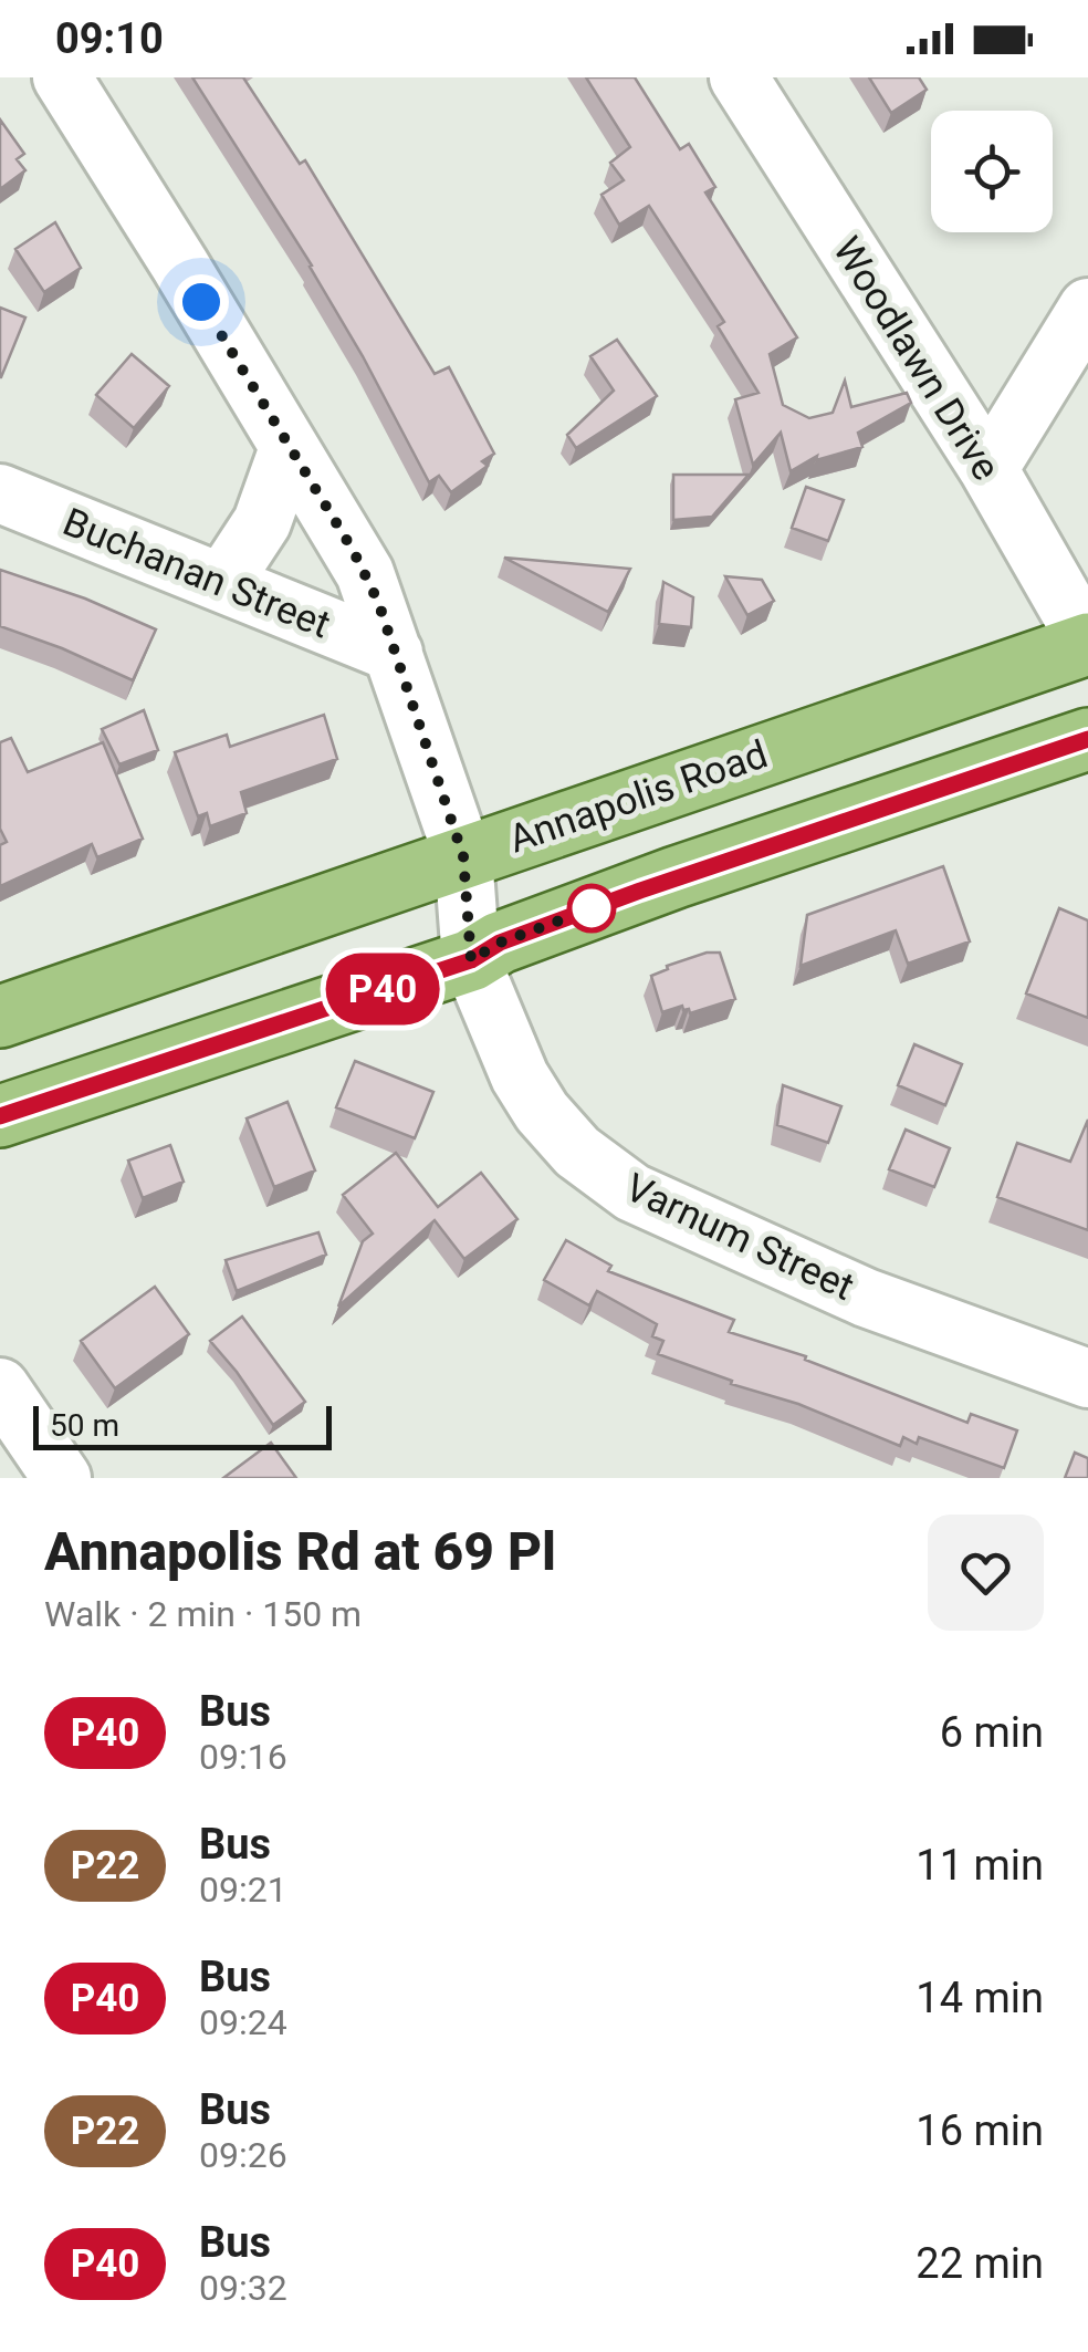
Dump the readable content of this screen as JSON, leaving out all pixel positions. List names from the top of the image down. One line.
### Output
{"streets":{"main road":["Annapolis Road"],"street":["Woodlawn Drive","Buchanan Street","Varnum Street"]},"crossings":[["Woodlawn Drive","Annapolis Road"],["Buchanan Street","Varnum Street"],["Annapolis Road","Varnum Street"]],"lines":["bus line P40"],"scale_bar":"50 m","page":{"status":"09:10","on_map":"P40","scale":"50 m","heading":["Annapolis Rd at 69 Pl","Walk · 2 min · 150 m"],"list":[{"mark":"P40","name":"Bus","note":"09:16","value":"6 min"},{"mark":"P22","name":"Bus","note":"09:21","value":"11 min"},{"mark":"P40","name":"Bus","note":"09:24","value":"14 min"},{"mark":"P22","name":"Bus","note":"09:26","value":"16 min"},{"mark":"P40","name":"Bus","note":"09:32","value":"22 min"}]}}
